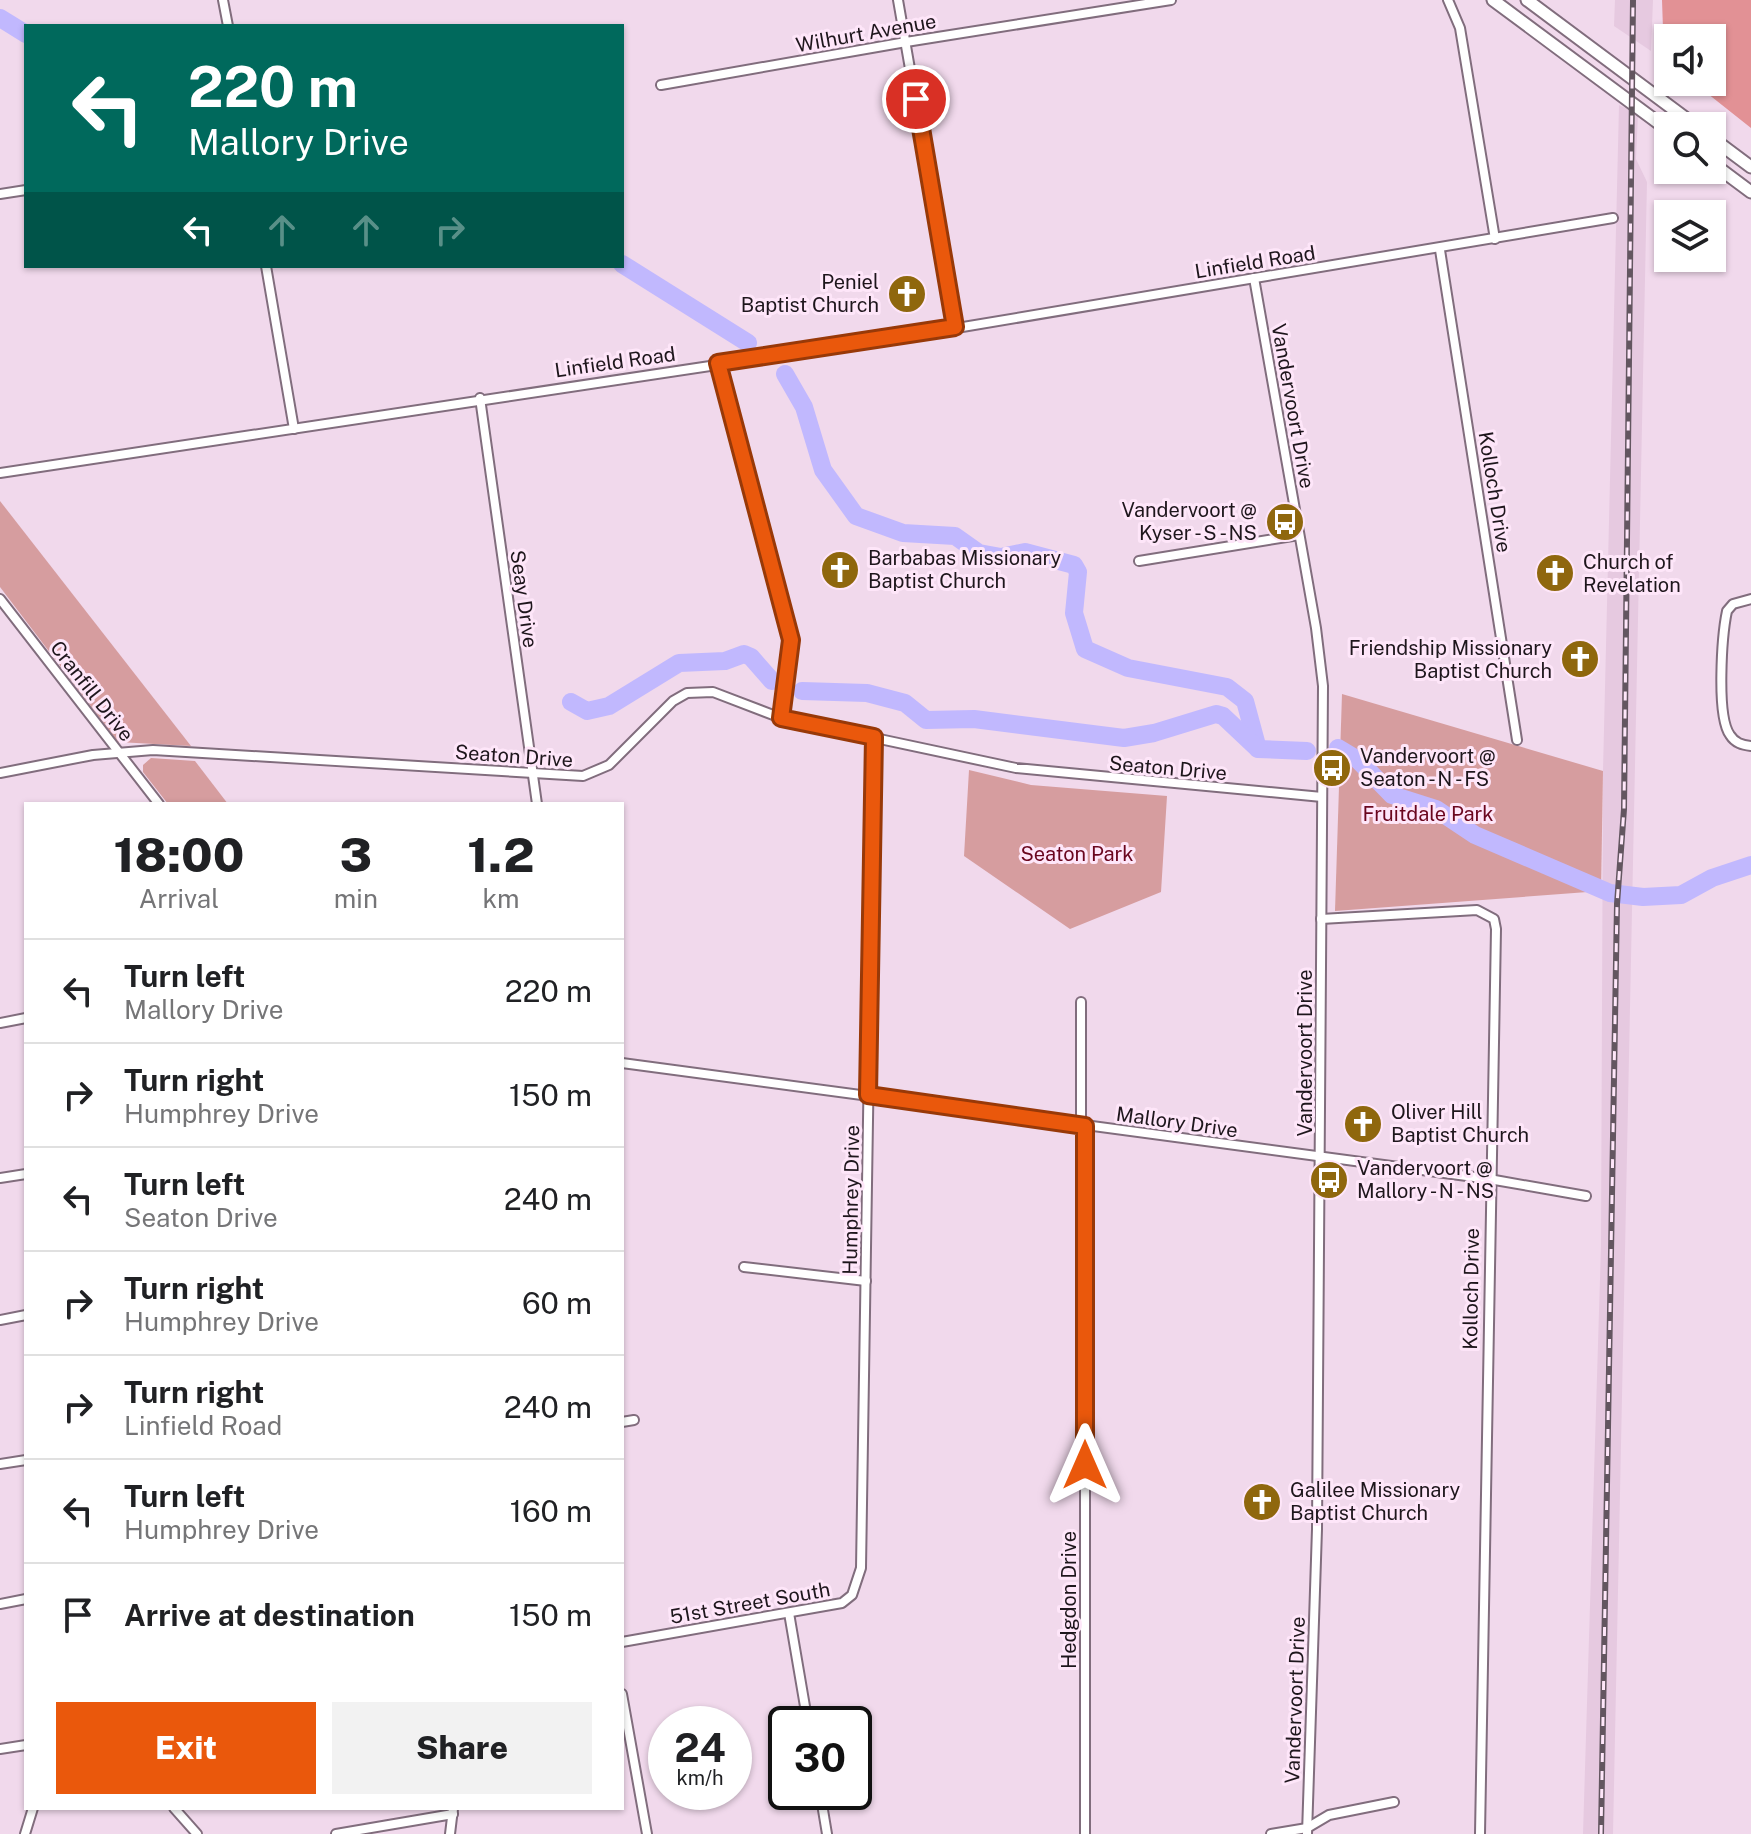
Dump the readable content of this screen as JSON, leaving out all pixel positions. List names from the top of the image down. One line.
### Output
{"streets":{"street":["Wilhurt Avenue","Linfield Road","Vandervoort Drive","Kolloch Drive","Seay Drive","Cranfill Drive","Seaton Drive","Mallory Drive","Humphrey Drive","Hedgdon Drive","51st Street South"]},"crossings":[["Linfield Road","Vandervoort Drive"],["Linfield Road","Kolloch Drive"],["Linfield Road","Seay Drive"],["Vandervoort Drive","Kolloch Drive"],["Vandervoort Drive","Seaton Drive"],["Vandervoort Drive","Mallory Drive"],["Kolloch Drive","Mallory Drive"],["Seay Drive","Seaton Drive"],["Cranfill Drive","Seaton Drive"],["Seaton Drive","Humphrey Drive"],["Mallory Drive","Humphrey Drive"],["Mallory Drive","Hedgdon Drive"],["Humphrey Drive","51st Street South"]],"parks":["Fruitdale Park","Seaton Park"],"places":{"church":["Peniel Baptist Church","Barbabas Missionary Baptist Church","Church of Revelation","Friendship Missionary Baptist Church","Oliver Hill Baptist Church","Galilee Missionary Baptist Church"],"bus stop":["Vandervoort @ Kyser - S - NS","Vandervoort @ Seaton - N - FS","Vandervoort @ Mallory - N - NS"]},"page":{"turn":["220 m","Mallory Drive"],"eta":["18:00","Arrival","3","min","1.2","km"],"list":[{"name":"Turn left","note":"Mallory Drive","value":"220 m"},{"name":"Turn right","note":"Humphrey Drive","value":"150 m"},{"name":"Turn left","note":"Seaton Drive","value":"240 m"},{"name":"Turn right","note":"Humphrey Drive","value":"60 m"},{"name":"Turn right","note":"Linfield Road","value":"240 m"},{"name":"Turn left","note":"Humphrey Drive","value":"160 m"},{"name":"Arrive at destination","value":"150 m"}],"buttons":["Exit","Share"],"speed":"24 km/h","limit":"30"}}
